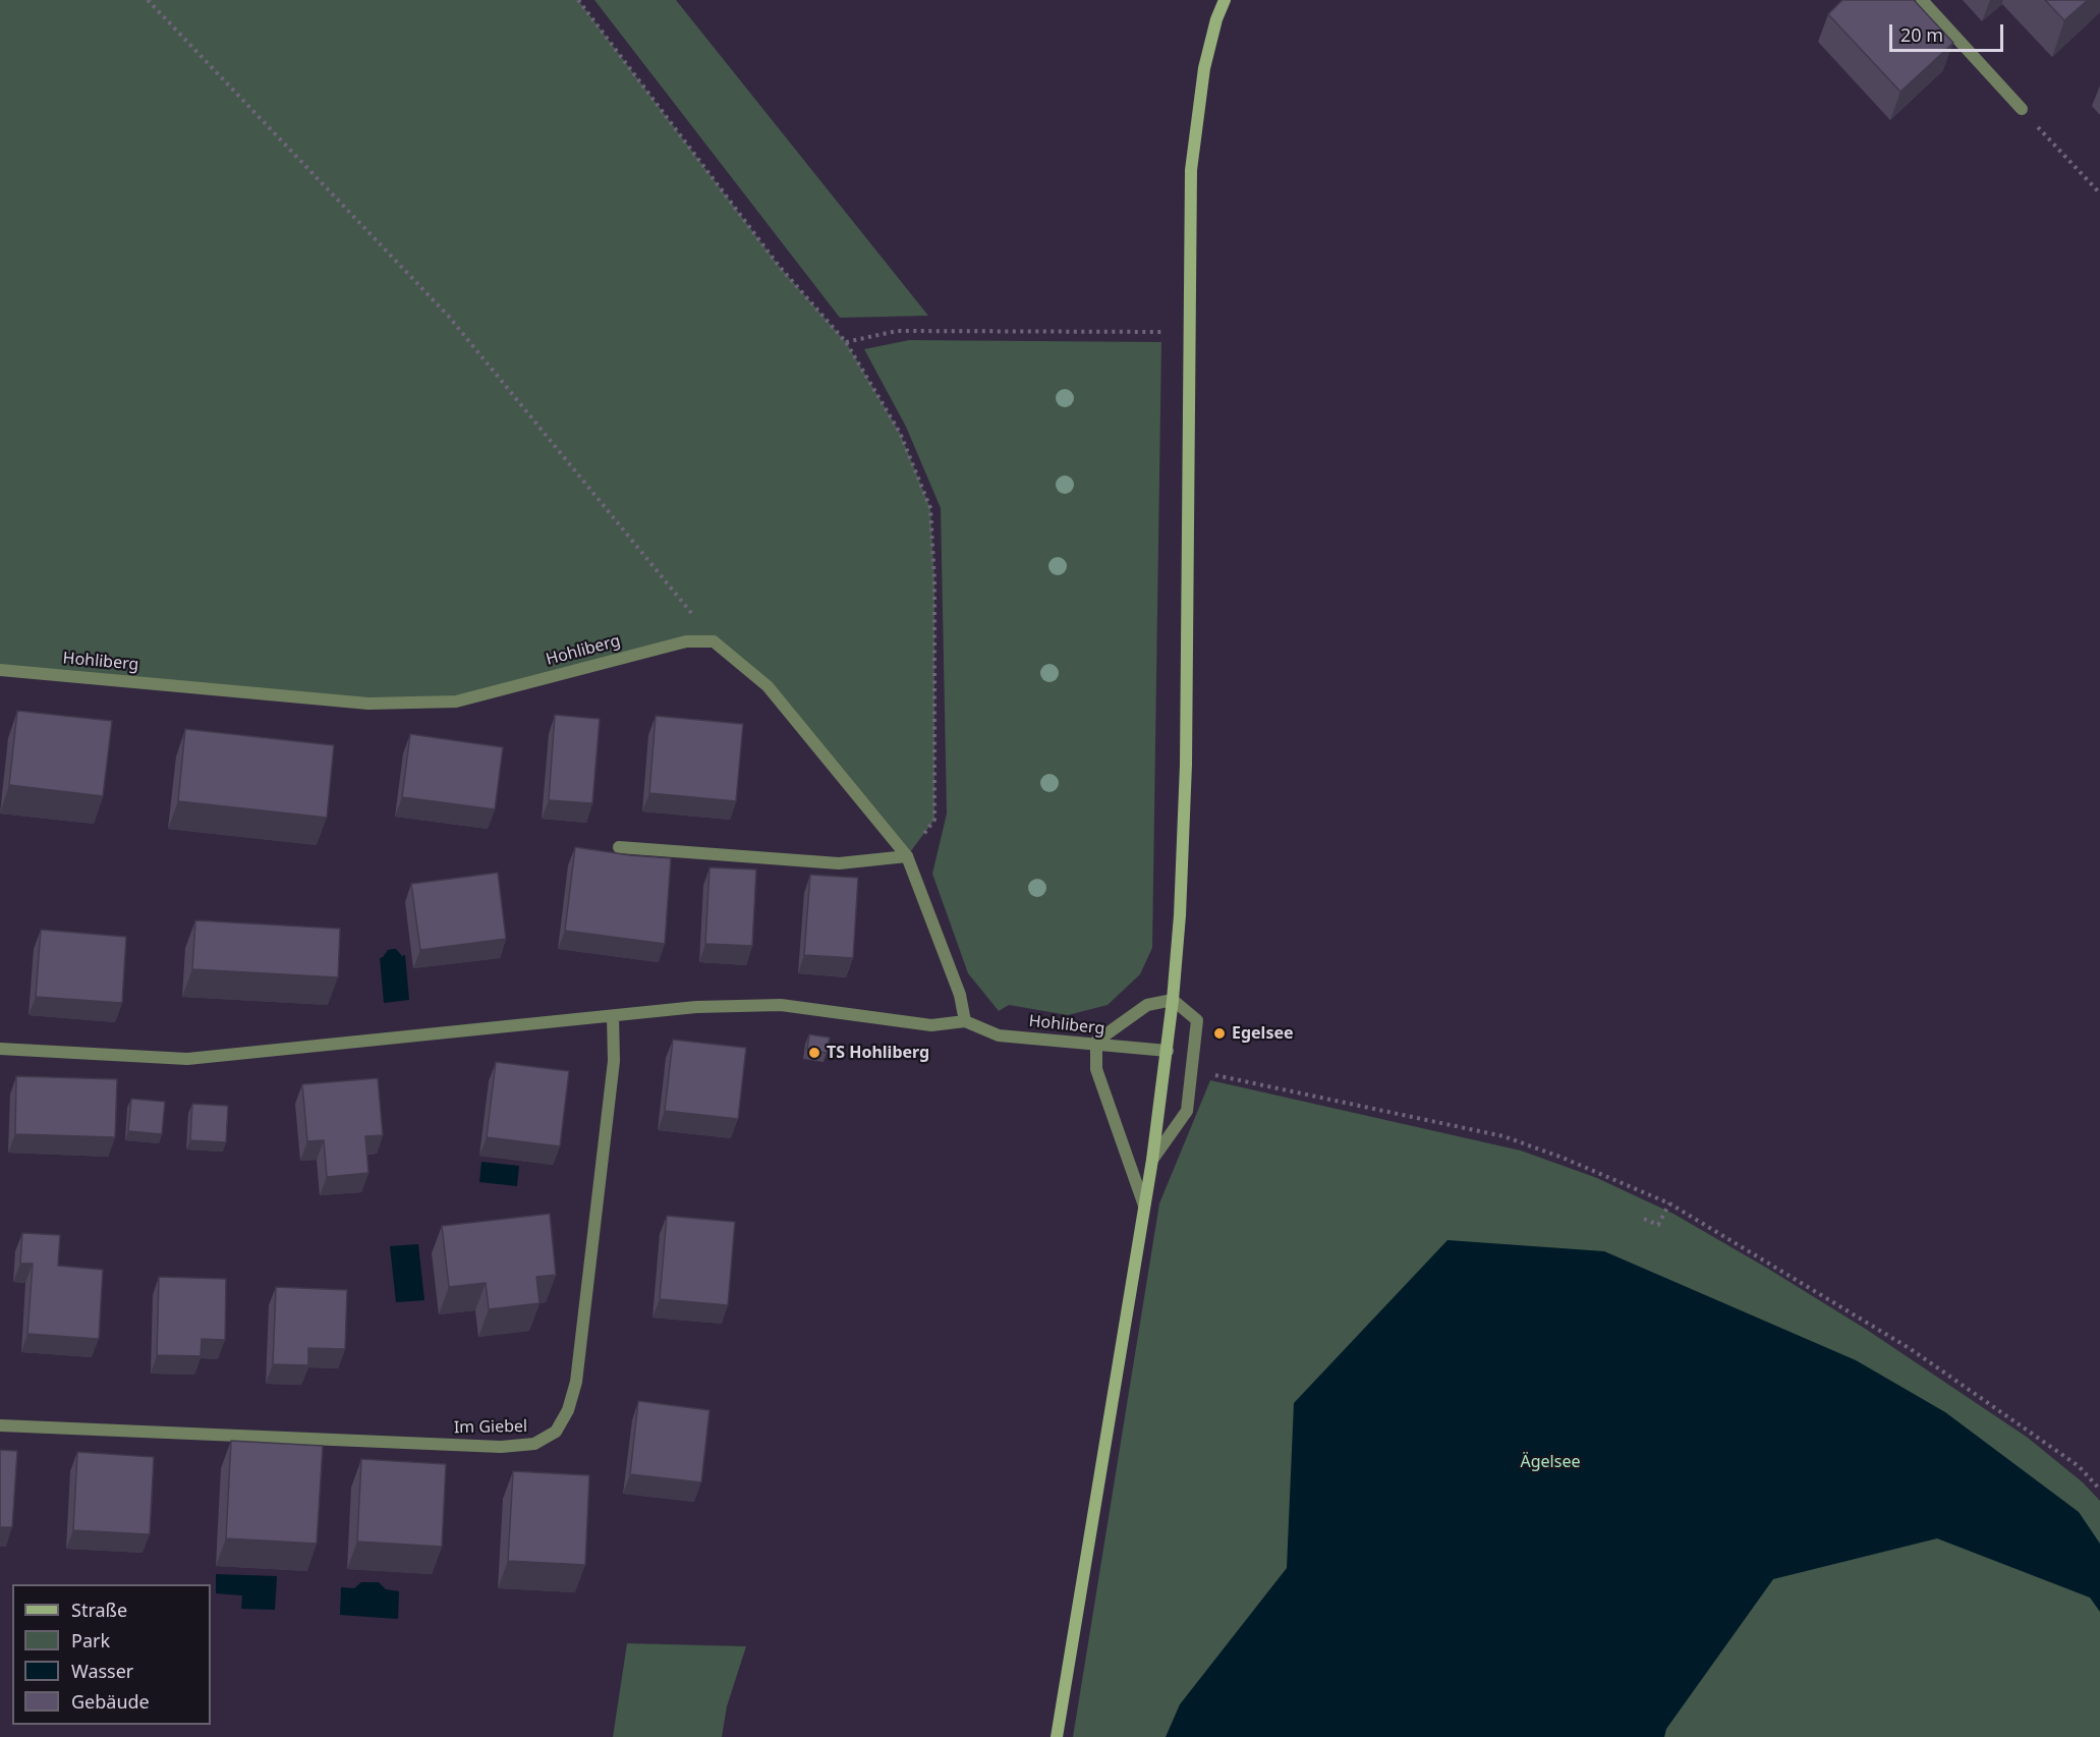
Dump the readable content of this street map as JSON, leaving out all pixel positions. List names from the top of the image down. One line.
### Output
{"streets":{"street":["Hohliberg","Im Giebel"]},"crossings":[["Hohliberg","Im Giebel"]],"parks":["Ägelsee"],"places":["Egelsee","TS Hohliberg"],"legend":["Straße","Park","Wasser","Gebäude"],"scale_bar":"20 m"}
